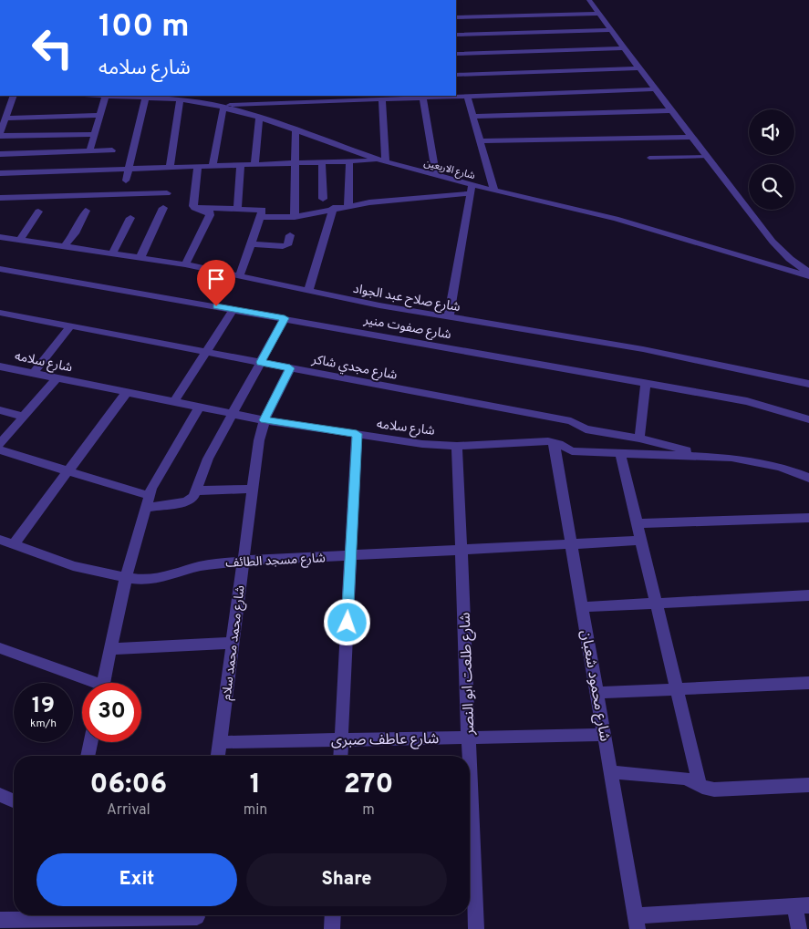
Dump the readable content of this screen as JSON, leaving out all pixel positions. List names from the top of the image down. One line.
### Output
{"streets":{"street":["شارع الاربعين","شارع صلاح عبد الجواد","شارع صفوت منير","شارع سلامه","شارع مجدي شاكر","شارع مسجد الطائف","شارع محمد محمد سلام","شارع طلعت ابو النصر","شارع محمود شعبان","شارع عاطف صبرى"]},"crossings":[["شارع سلامه","شارع مجدي شاكر"],["شارع سلامه","شارع محمد محمد سلام"],["شارع سلامه","شارع طلعت ابو النصر"],["شارع سلامه","شارع محمود شعبان"],["شارع مجدي شاكر","شارع محمد محمد سلام"],["شارع مسجد الطائف","شارع محمد محمد سلام"],["شارع مسجد الطائف","شارع طلعت ابو النصر"],["شارع مسجد الطائف","شارع محمود شعبان"],["شارع محمد محمد سلام","شارع عاطف صبرى"],["شارع طلعت ابو النصر","شارع عاطف صبرى"],["شارع محمود شعبان","شارع عاطف صبرى"]],"page":{"turn":["100 m","شارع سلامه"],"speed":"19 km/h","limit":"30","eta":["06:06","Arrival","1","min","270","m"],"buttons":["Exit","Share"]}}
